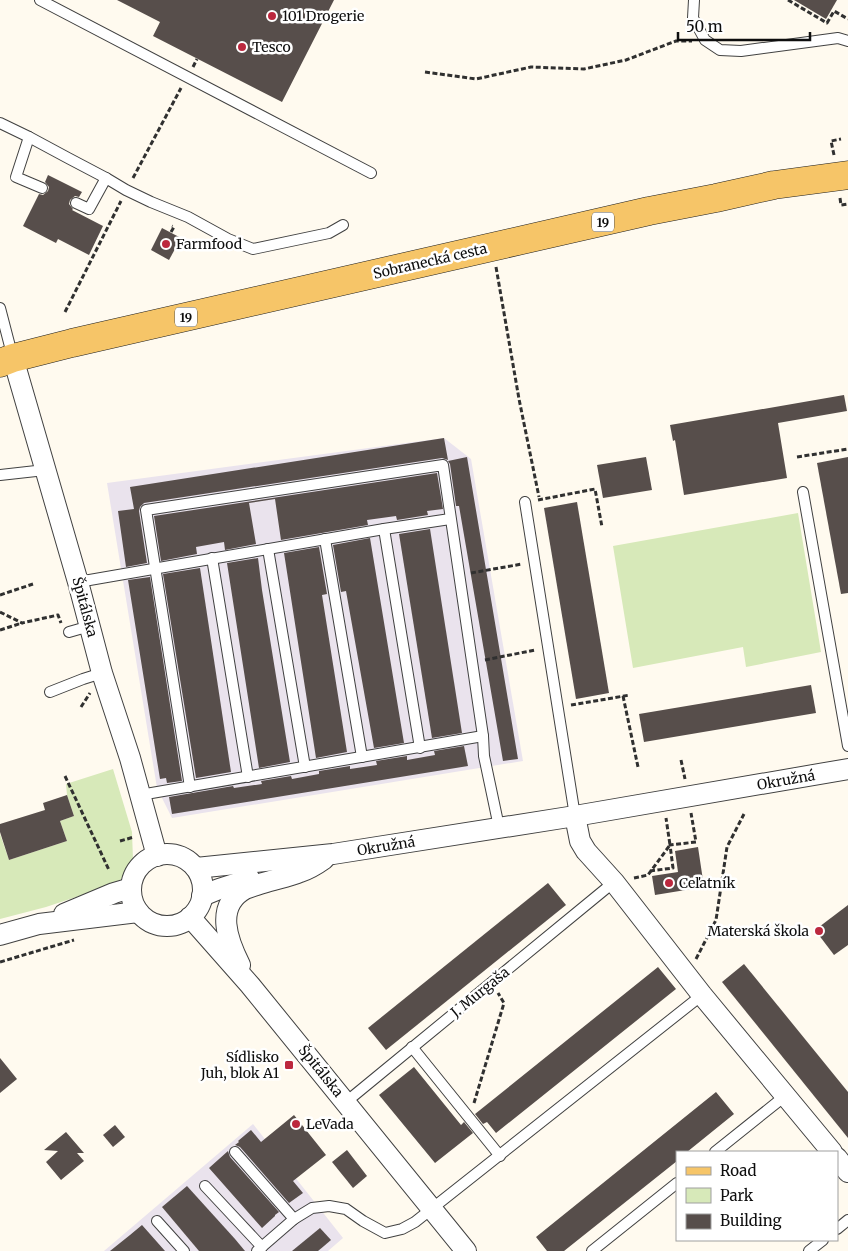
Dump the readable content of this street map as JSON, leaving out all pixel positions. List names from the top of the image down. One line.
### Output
{"streets":{"main road":["19","Sobranecká cesta"],"street":["Špitálska","Okružná"],"lane":["J. Murgaša"]},"crossings":[["Sobranecká cesta","Špitálska"],["Špitálska","Okružná"],["Špitálska","J. Murgaša"]],"places":{"other":["101 Drogerie","Tesco","Farmfood","Ceľatník","Materská škola","LeVada"],"transit":["Sídlisko Juh, blok A1"]},"legend":["Road","Park","Building"],"scale_bar":"50 m"}
